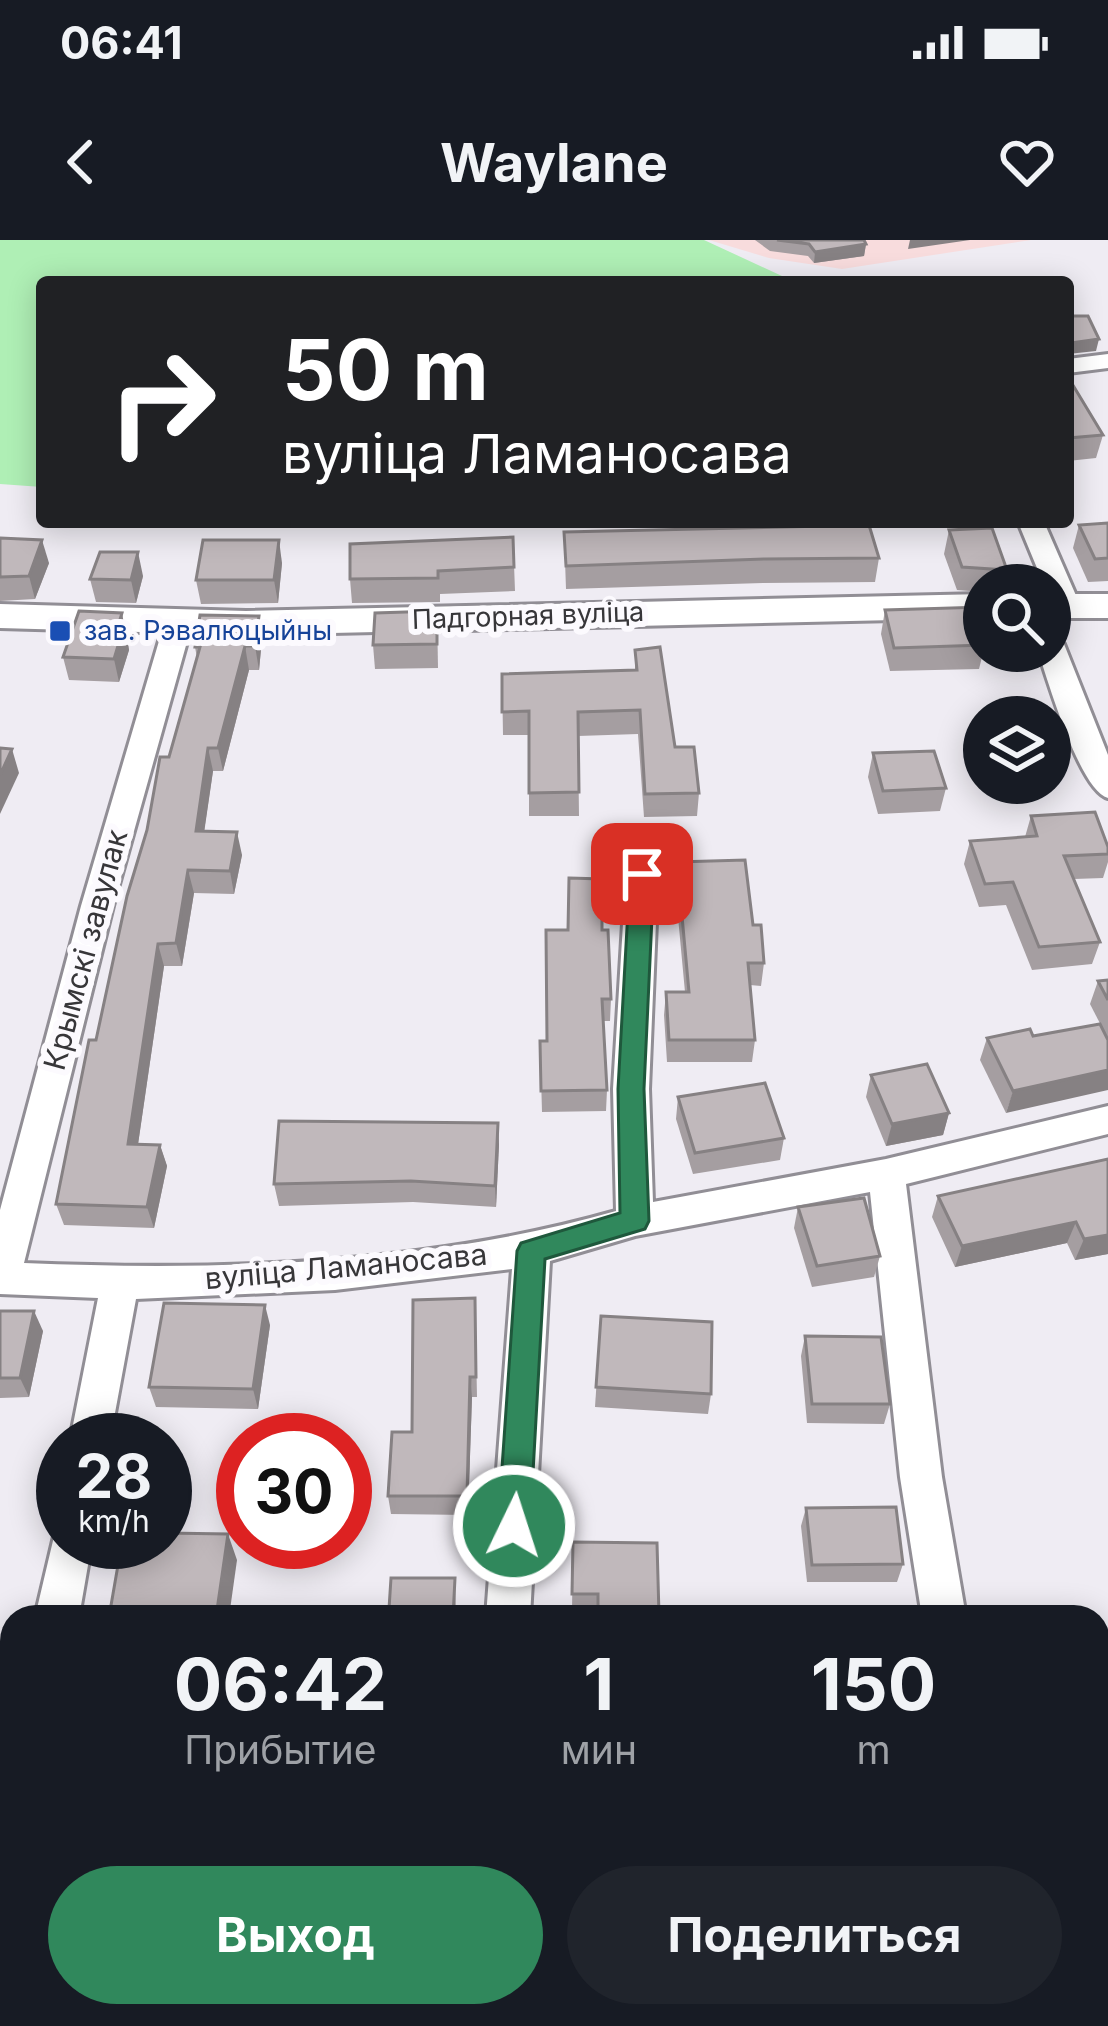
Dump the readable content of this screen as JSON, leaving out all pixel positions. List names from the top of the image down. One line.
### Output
{"streets":{"street":["Падгорная вуліца","Крымскі завулак","вуліца Ламаносава"]},"crossings":[["Падгорная вуліца","Крымскі завулак"],["Крымскі завулак","вуліца Ламаносава"]],"places":{"transit":["зав. Рэвалюцыйны"]},"page":{"status":"06:41","header":"Waylane","turn":["50 m","вуліца Ламаносава"],"speed":"28 km/h","limit":"30","eta":["06:42","Прибытие","1","мин","150","m"],"buttons":["Выход","Поделиться"]}}
